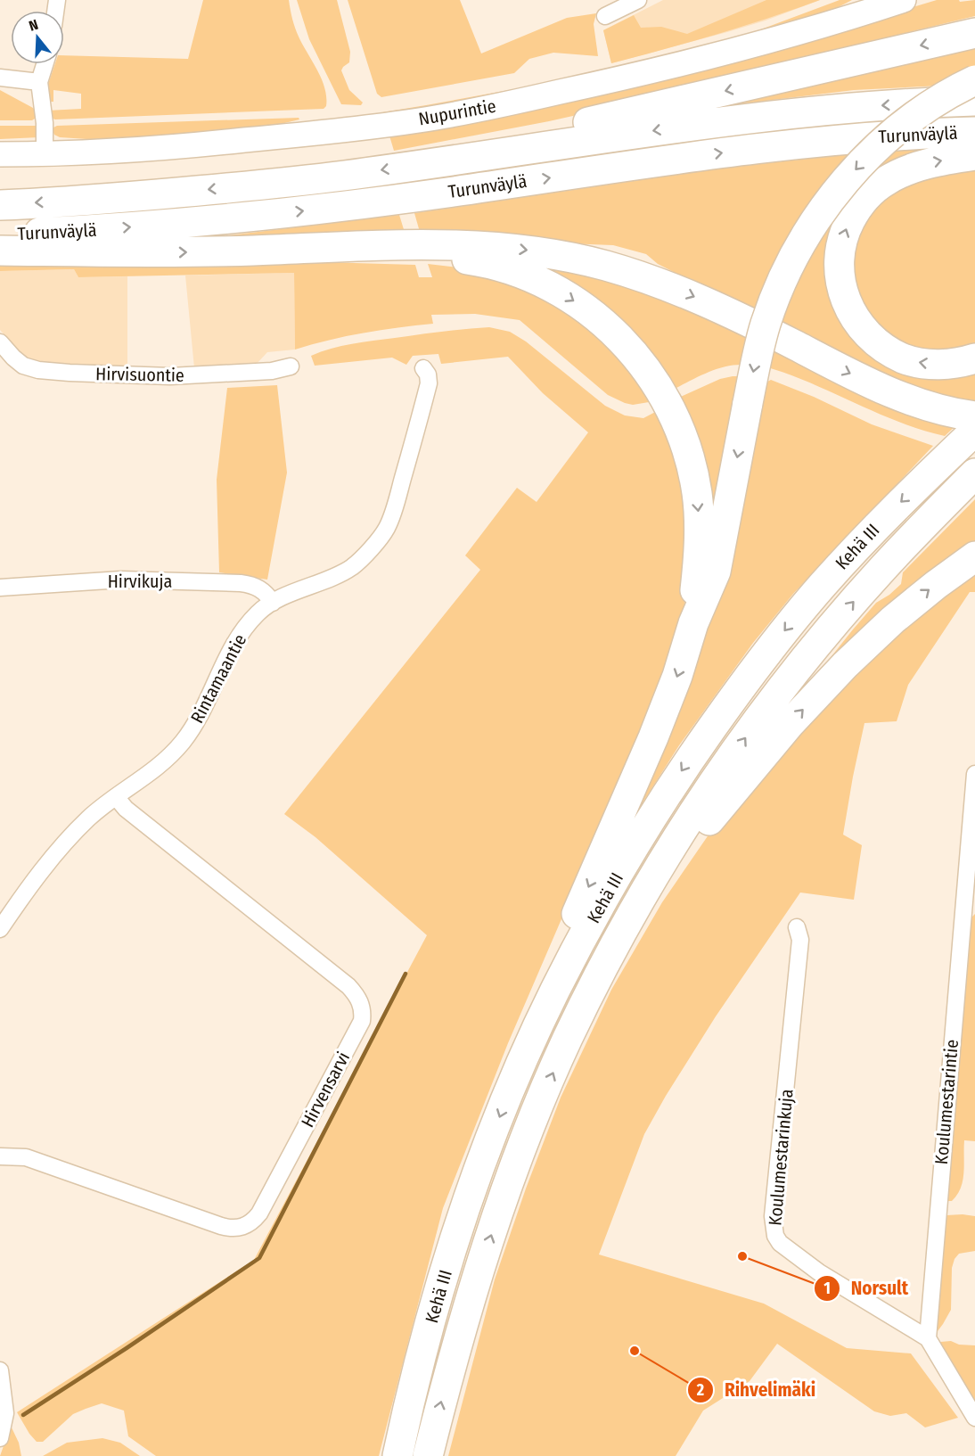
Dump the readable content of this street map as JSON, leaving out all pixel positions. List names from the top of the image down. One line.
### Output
{"streets":{"highway":["Turunväylä","Kehä III"],"main road":["Nupurintie"],"street":["Hirvisuontie","Hirvikuja","Rintamaantie","Hirvensarvi","Koulumestarintie","Koulumestarinkuja"]},"crossings":[["Hirvikuja","Rintamaantie"],["Rintamaantie","Hirvensarvi"],["Koulumestarintie","Koulumestarinkuja"]],"places":["Norsult","Rihvelimäki"],"north":"top"}
